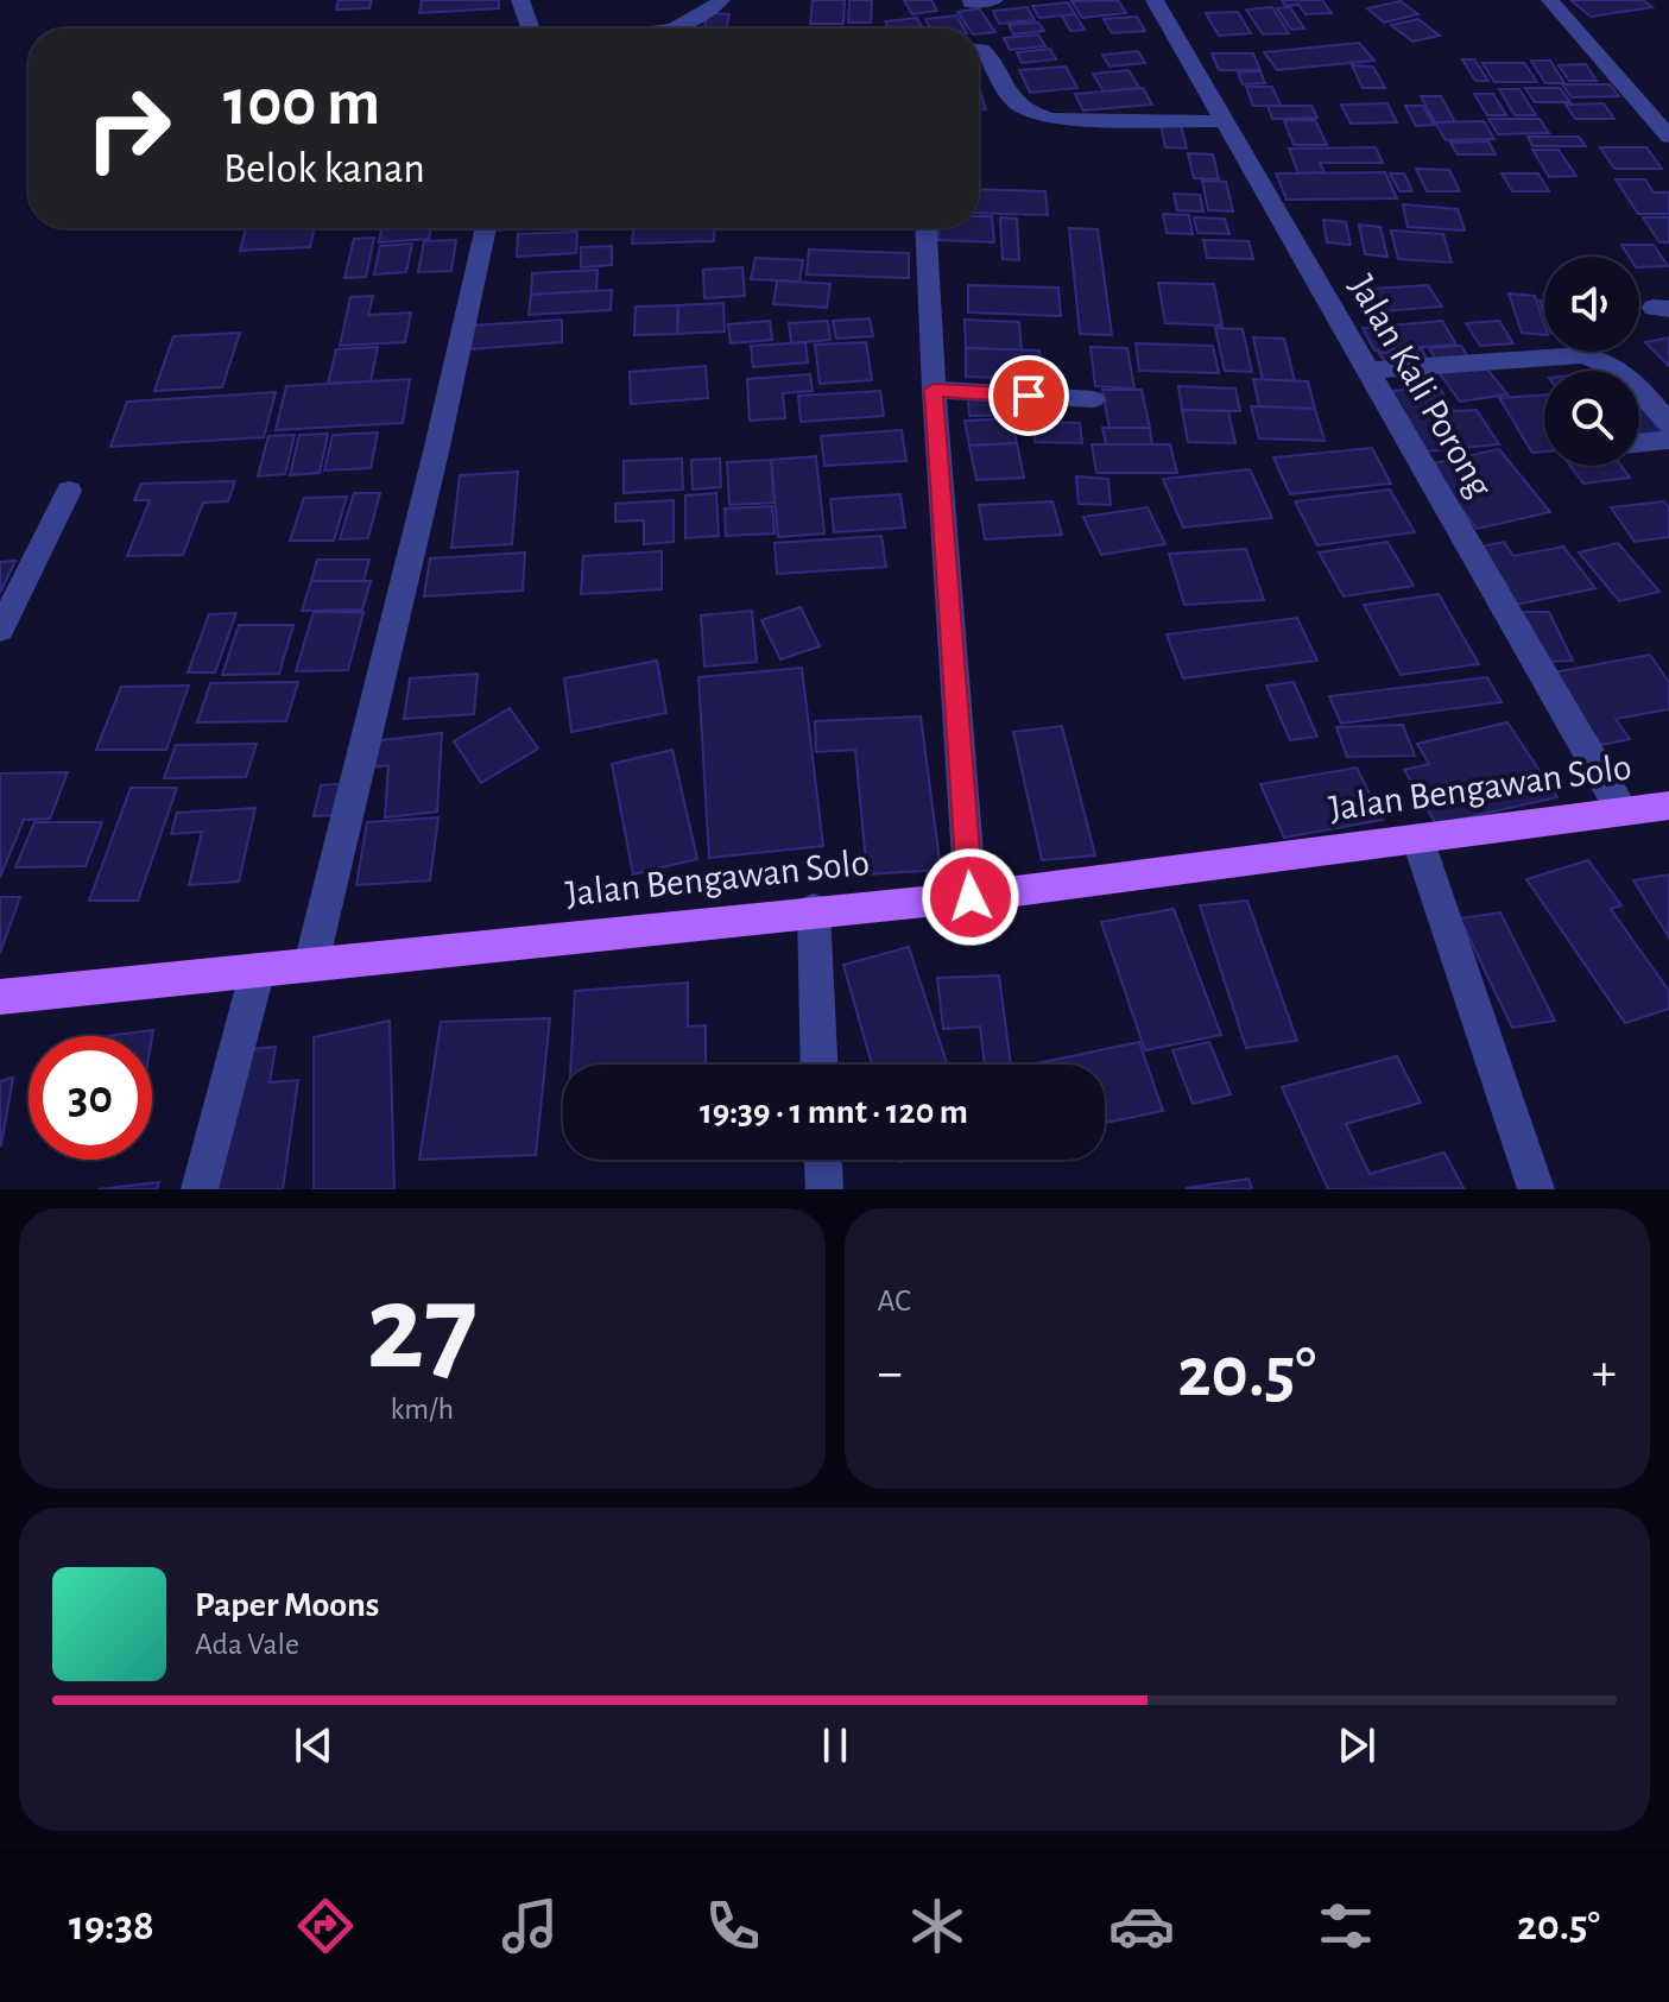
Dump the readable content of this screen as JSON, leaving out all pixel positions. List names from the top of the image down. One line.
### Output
{"streets":{"main road":["Jalan Bengawan Solo"],"street":["Jalan Kali Porong"]},"crossings":[["Jalan Kali Porong","Jalan Bengawan Solo"]],"page":{"turn":["100 m","Belok kanan"],"limit":"30","trip":"19:39 · 1 mnt · 120 m","tile":[["27","km/h"],"AC"],"heat":["−","20.5°","+"],"song":["Paper Moons","Ada Vale"],"tabs":["19:38","20.5°"]}}
